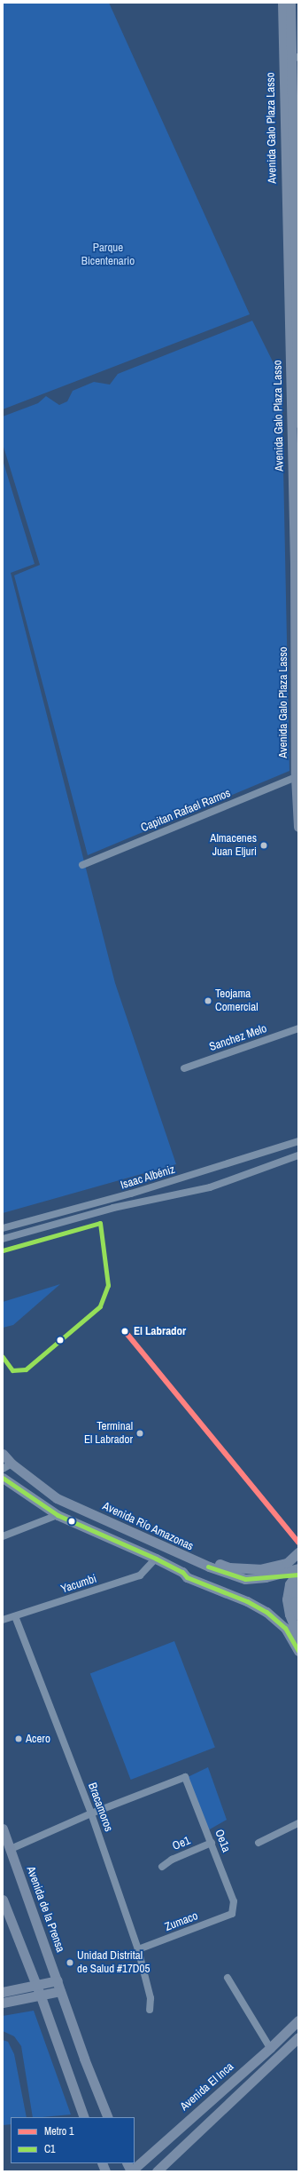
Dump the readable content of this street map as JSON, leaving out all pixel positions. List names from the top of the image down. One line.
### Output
{"streets":{"main road":["Avenida Galo Plaza Lasso","Avenida Río Amazonas","Avenida de la Prensa","Avenida El Inca"],"street":["Capitan Rafael Ramos","Sanchez Melo","Isaac Albéniz","Yacumbi","Bracamoros","Oe1a","Oe1","Zumaco"]},"crossings":[["Avenida Galo Plaza Lasso","Capitan Rafael Ramos"],["Yacumbi","Bracamoros"],["Bracamoros","Oe1a"],["Bracamoros","Zumaco"],["Oe1a","Oe1"],["Oe1a","Zumaco"]],"parks":["Parque Bicentenario"],"places":["Almacenes Juan Eljuri","Teojama Comercial","El Labrador","Terminal El Labrador","Acero","Unidad Distrital de Salud #17D05"],"lines":["transit line C1","metro line 1"],"legend":["Metro 1","C1"]}
